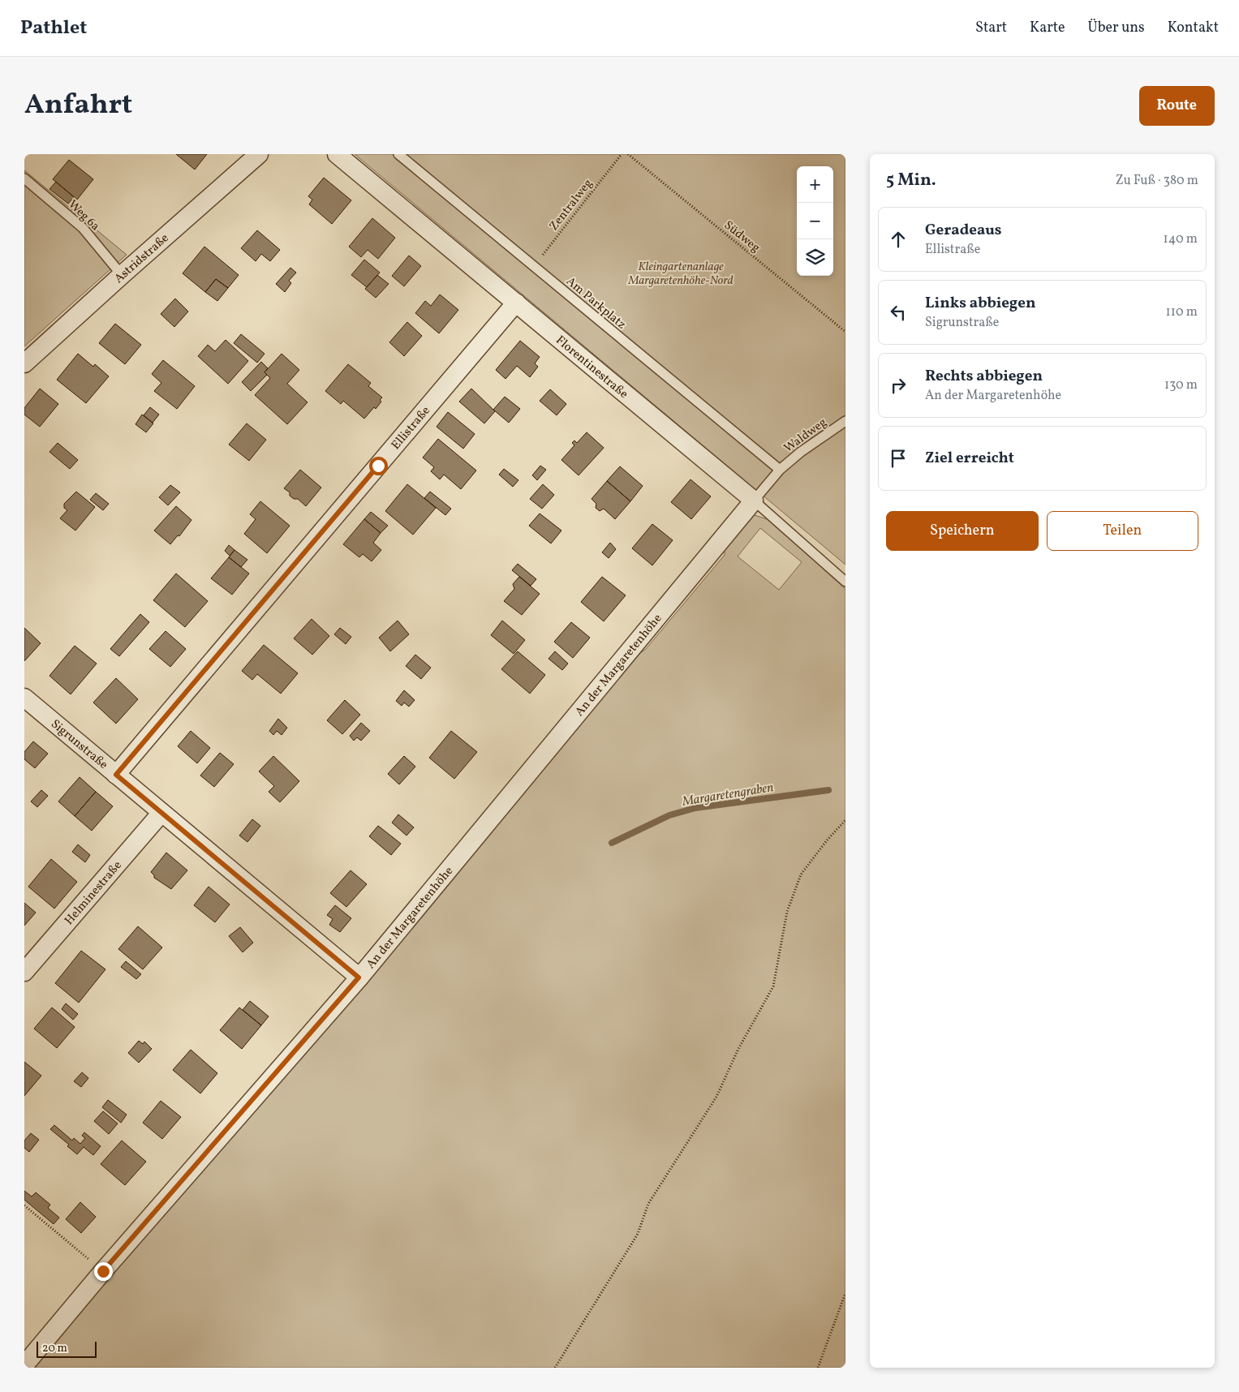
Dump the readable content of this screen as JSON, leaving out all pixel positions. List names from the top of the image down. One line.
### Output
{"streets":{"street":["Astridstraße","Florentinestraße","Ellistraße","An der Margaretenhöhe","Sigrunstraße","Helminestraße"],"lane":["Weg 6a","Am Parkplatz","Waldweg"],"path":["Zentralweg","Südweg"]},"crossings":[["Zentralweg","Am Parkplatz"],["Weg 6a","Astridstraße"],["Am Parkplatz","Waldweg"],["Florentinestraße","Ellistraße"],["Florentinestraße","Waldweg"],["Florentinestraße","An der Margaretenhöhe"],["Ellistraße","Sigrunstraße"],["Waldweg","An der Margaretenhöhe"],["An der Margaretenhöhe","Sigrunstraße"],["Sigrunstraße","Helminestraße"]],"water":["Margaretengraben"],"parks":["Kleingartenanlage Margaretenhöhe-Nord"],"scale_bar":"20 m","page":{"header":"Pathlet","nav":["Start","Karte","Über uns","Kontakt"],"title":"Anfahrt","buttons":["Route",["Speichern","Teilen"]],"heading":["5 Min.","Zu Fuß · 380 m"],"map_buttons":["+","−"],"list":[["Geradeaus","Ellistraße","140 m"],["Links abbiegen","Sigrunstraße","110 m"],["Rechts abbiegen","An der Margaretenhöhe","130 m"],"Ziel erreicht"],"scale":"20 m"}}
